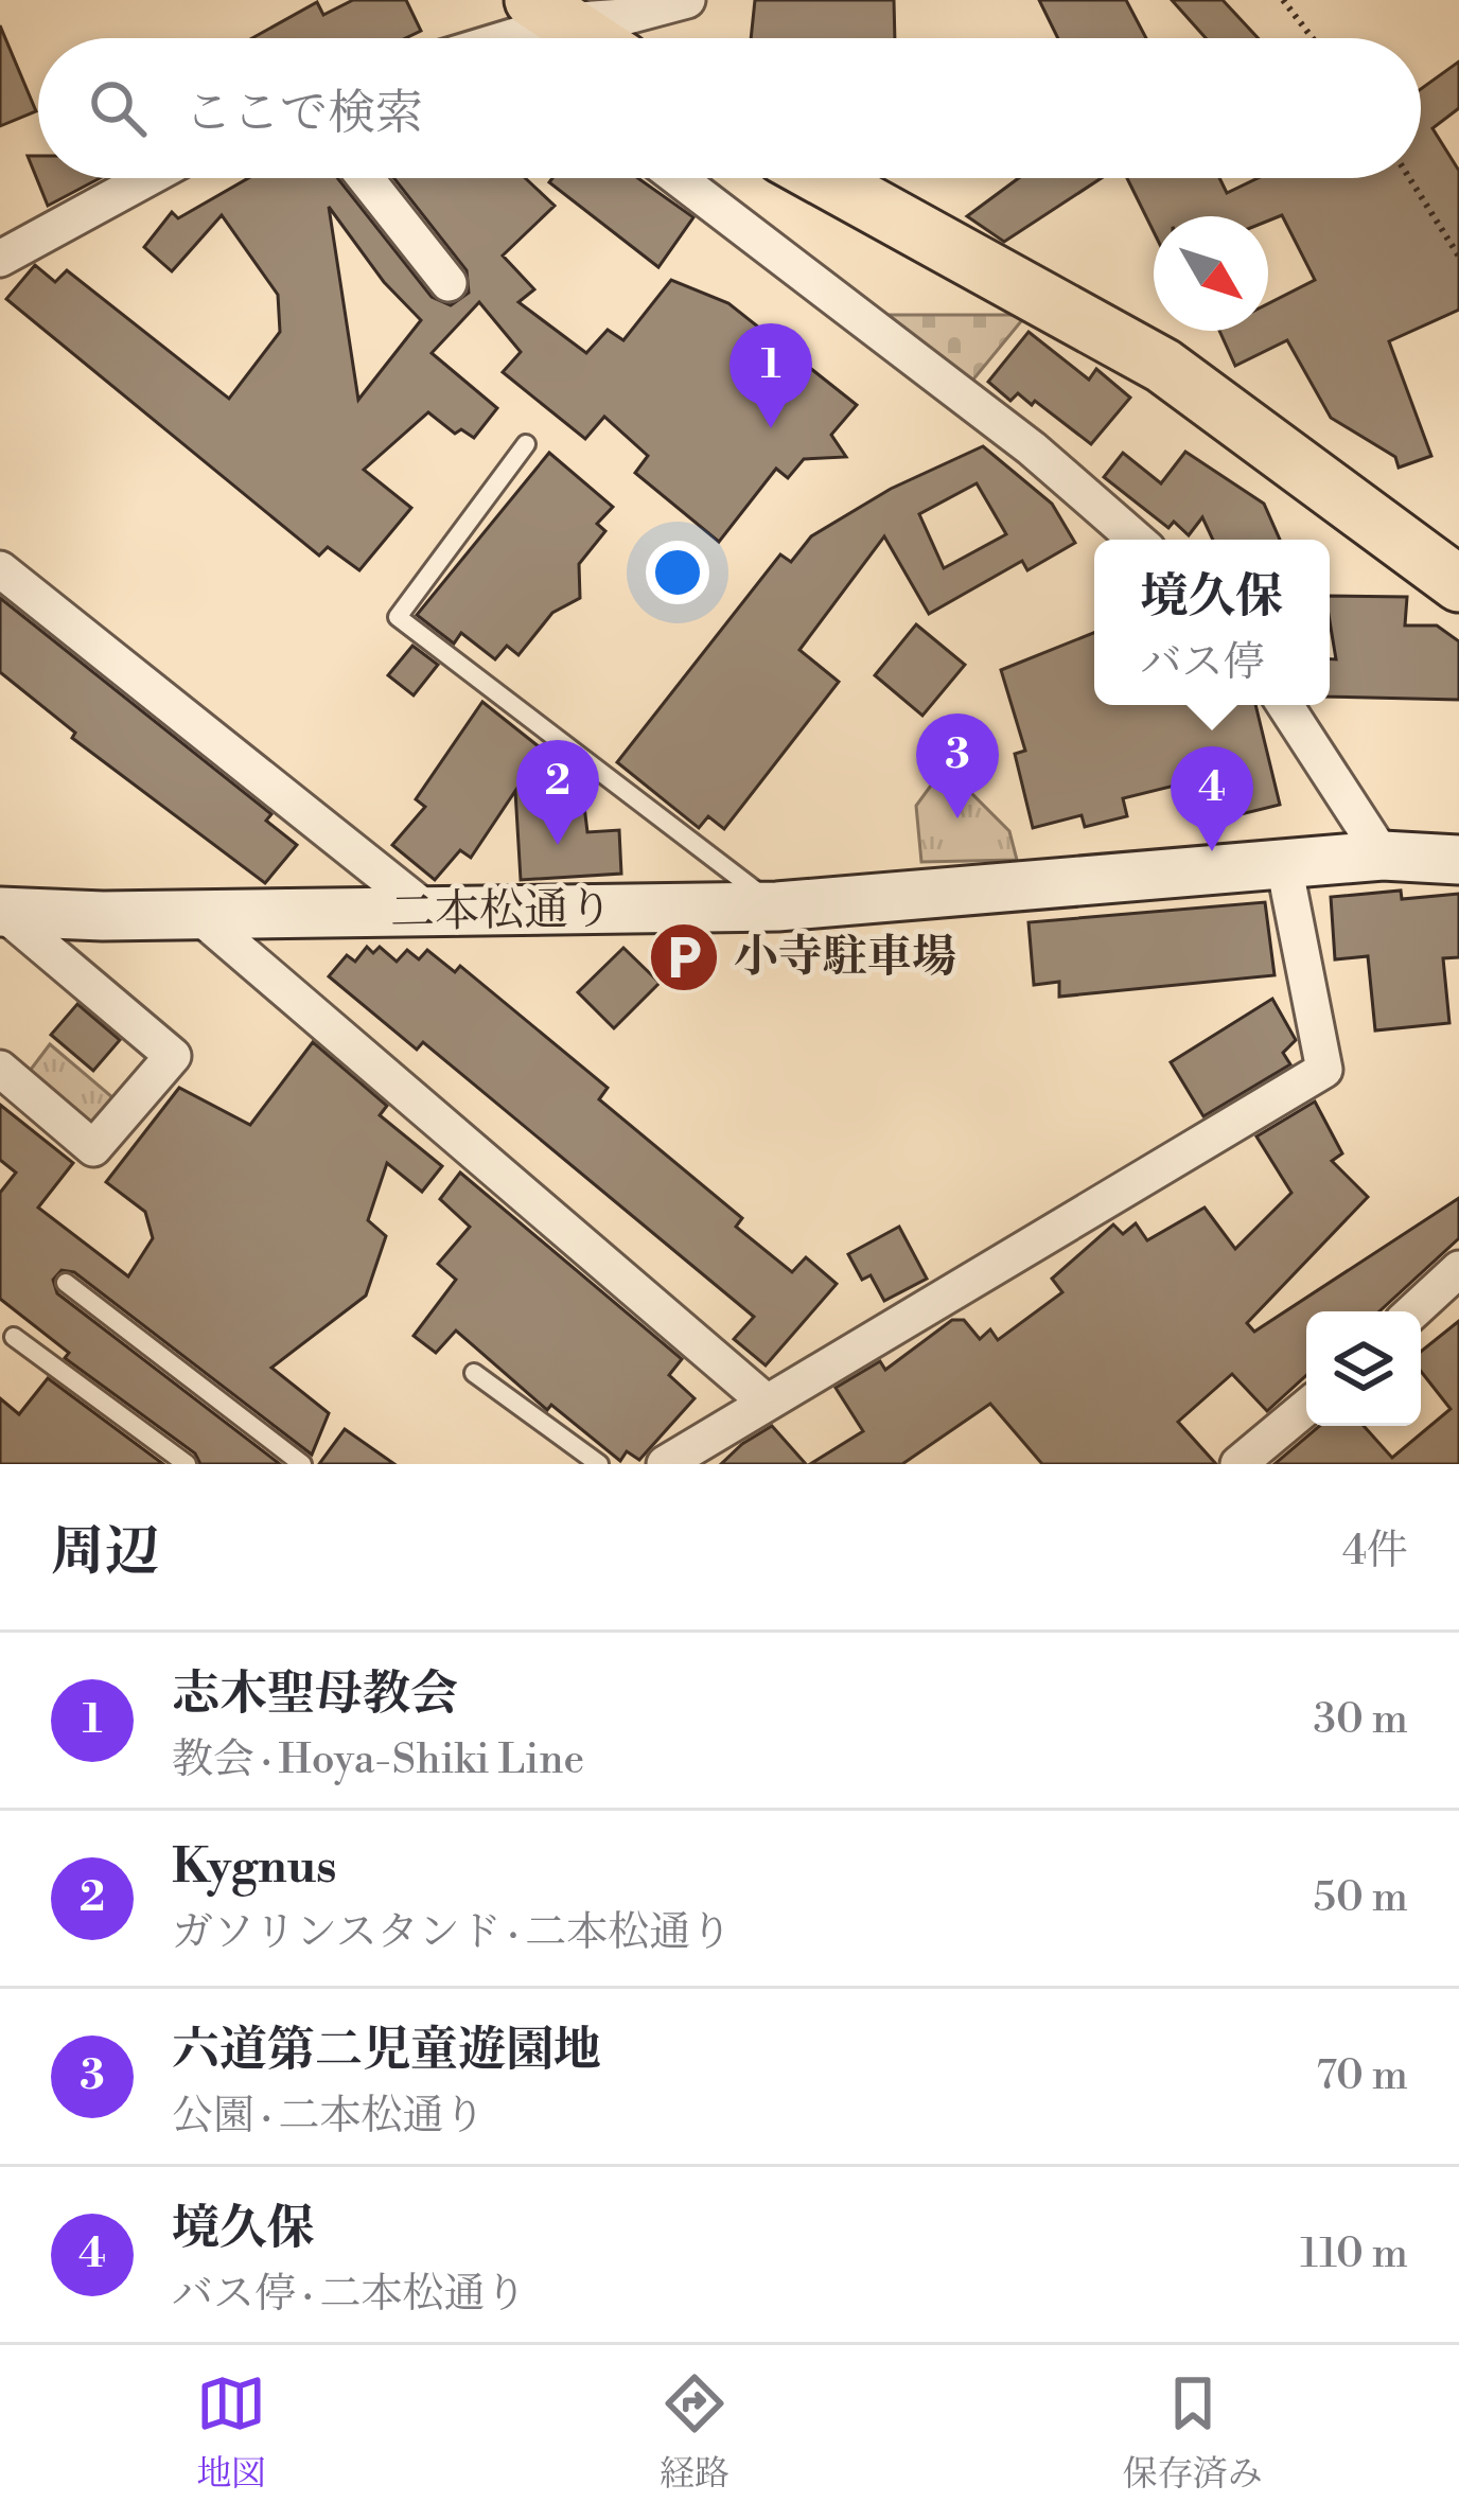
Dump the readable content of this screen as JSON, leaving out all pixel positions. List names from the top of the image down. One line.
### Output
{"streets":{"street":["二本松通り"]},"places":{"parking":["小寺駐車場"]},"north":"bottom right","page":{"search":"ここで検索","pins":["1","3","2","4"],"popup":["境久保","バス停"],"heading":["周辺","4件"],"list":[{"mark":"1","name":"志木聖母教会","note":"教会 · Hoya-Shiki Line","value":"30 m"},{"mark":"2","name":"Kygnus","note":"ガソリンスタンド · 二本松通り","value":"50 m"},{"mark":"3","name":"六道第二児童遊園地","note":"公園 · 二本松通り","value":"70 m"},{"mark":"4","name":"境久保","note":"バス停 · 二本松通り","value":"110 m"}],"nav":["地図","経路","保存済み"]}}
